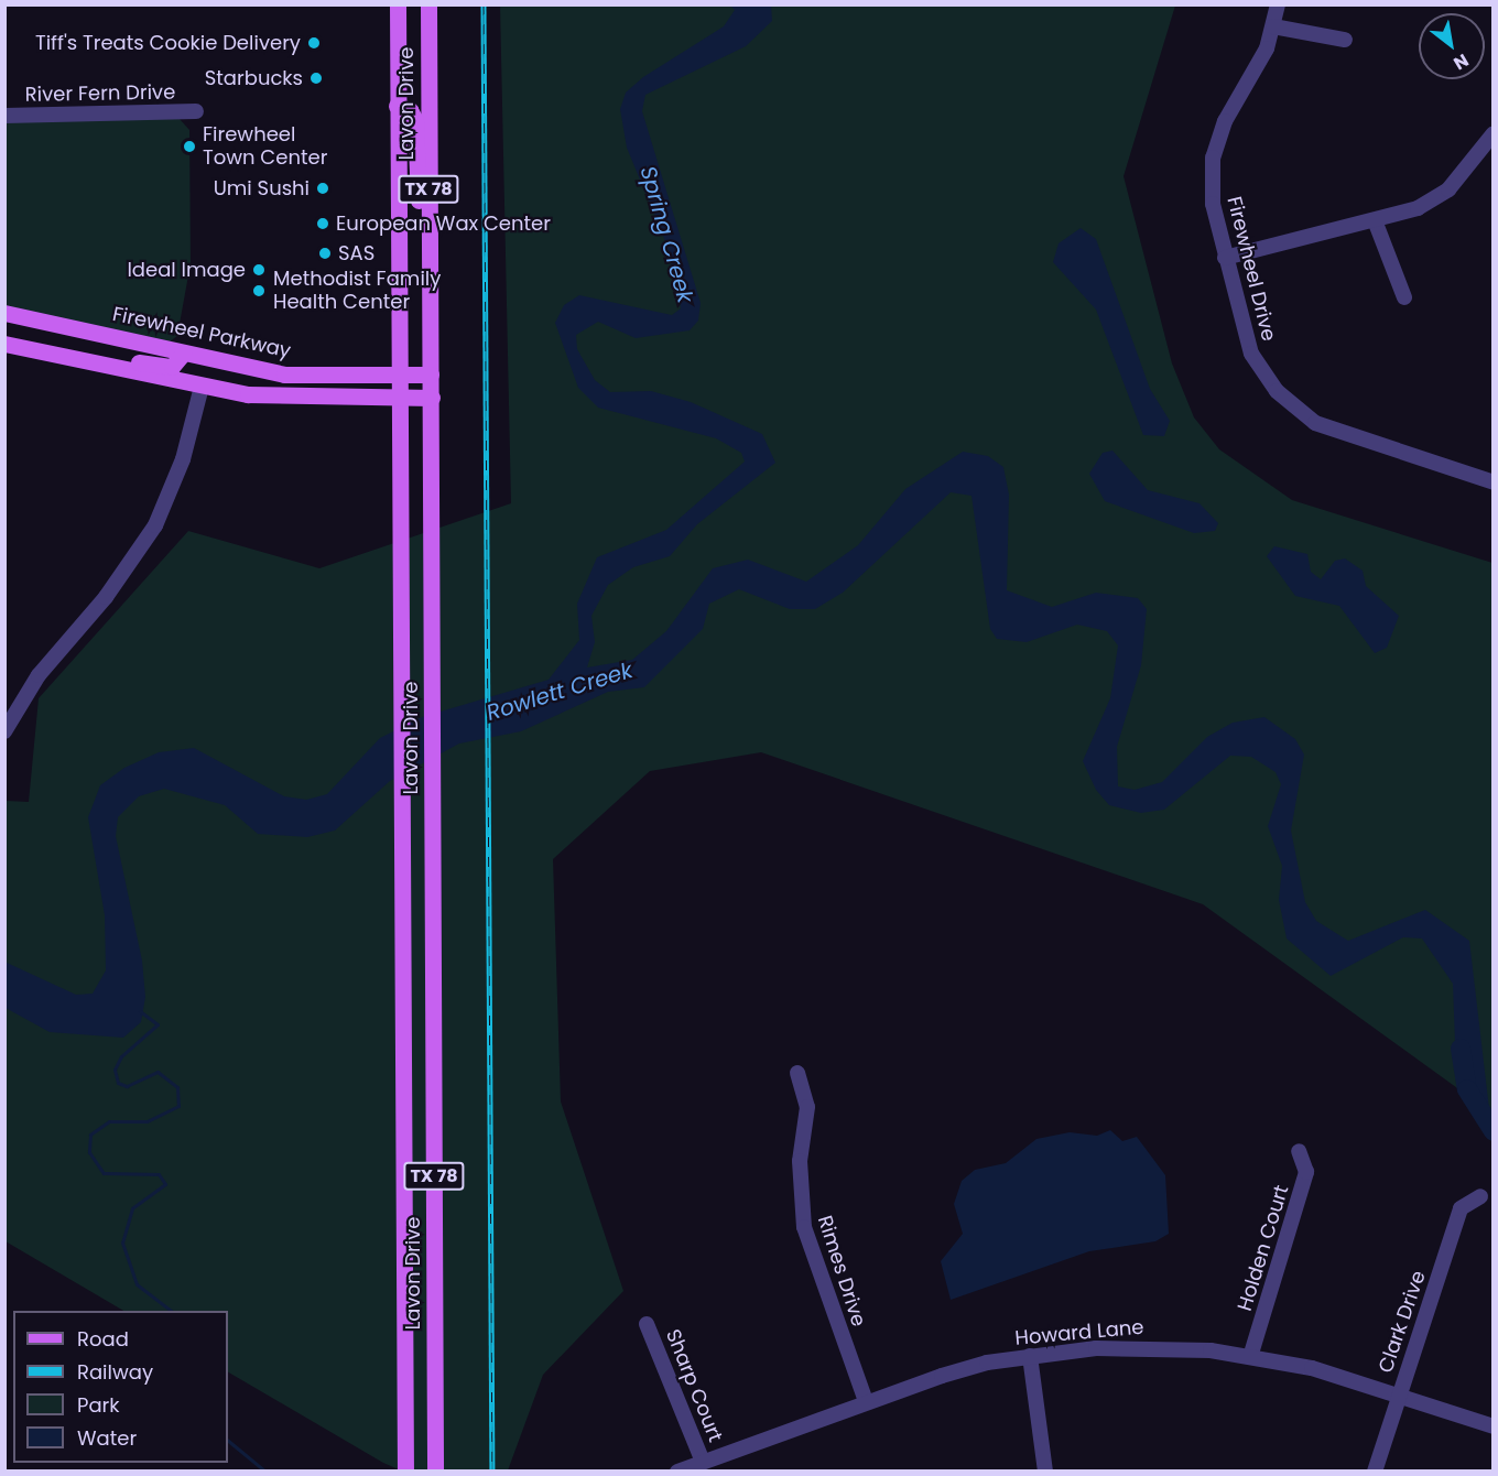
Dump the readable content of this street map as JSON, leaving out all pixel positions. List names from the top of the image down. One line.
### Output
{"streets":{"main road":["Lavon Drive","TX 78","Firewheel Parkway"],"street":["River Fern Drive","Firewheel Drive","Holden Court","Rimes Drive","Clark Drive","Howard Lane","Sharp Court"]},"crossings":[["Lavon Drive","Firewheel Parkway"],["Holden Court","Howard Lane"],["Rimes Drive","Howard Lane"],["Clark Drive","Howard Lane"],["Howard Lane","Sharp Court"]],"water":["Spring Creek","Rowlett Creek"],"places":["Tiff's Treats Cookie Delivery","Starbucks","Firewheel Town Center","Umi Sushi","European Wax Center","SAS","Ideal Image","Methodist Family Health Center"],"legend":["Road","Railway","Park","Water"],"north":"bottom right"}
